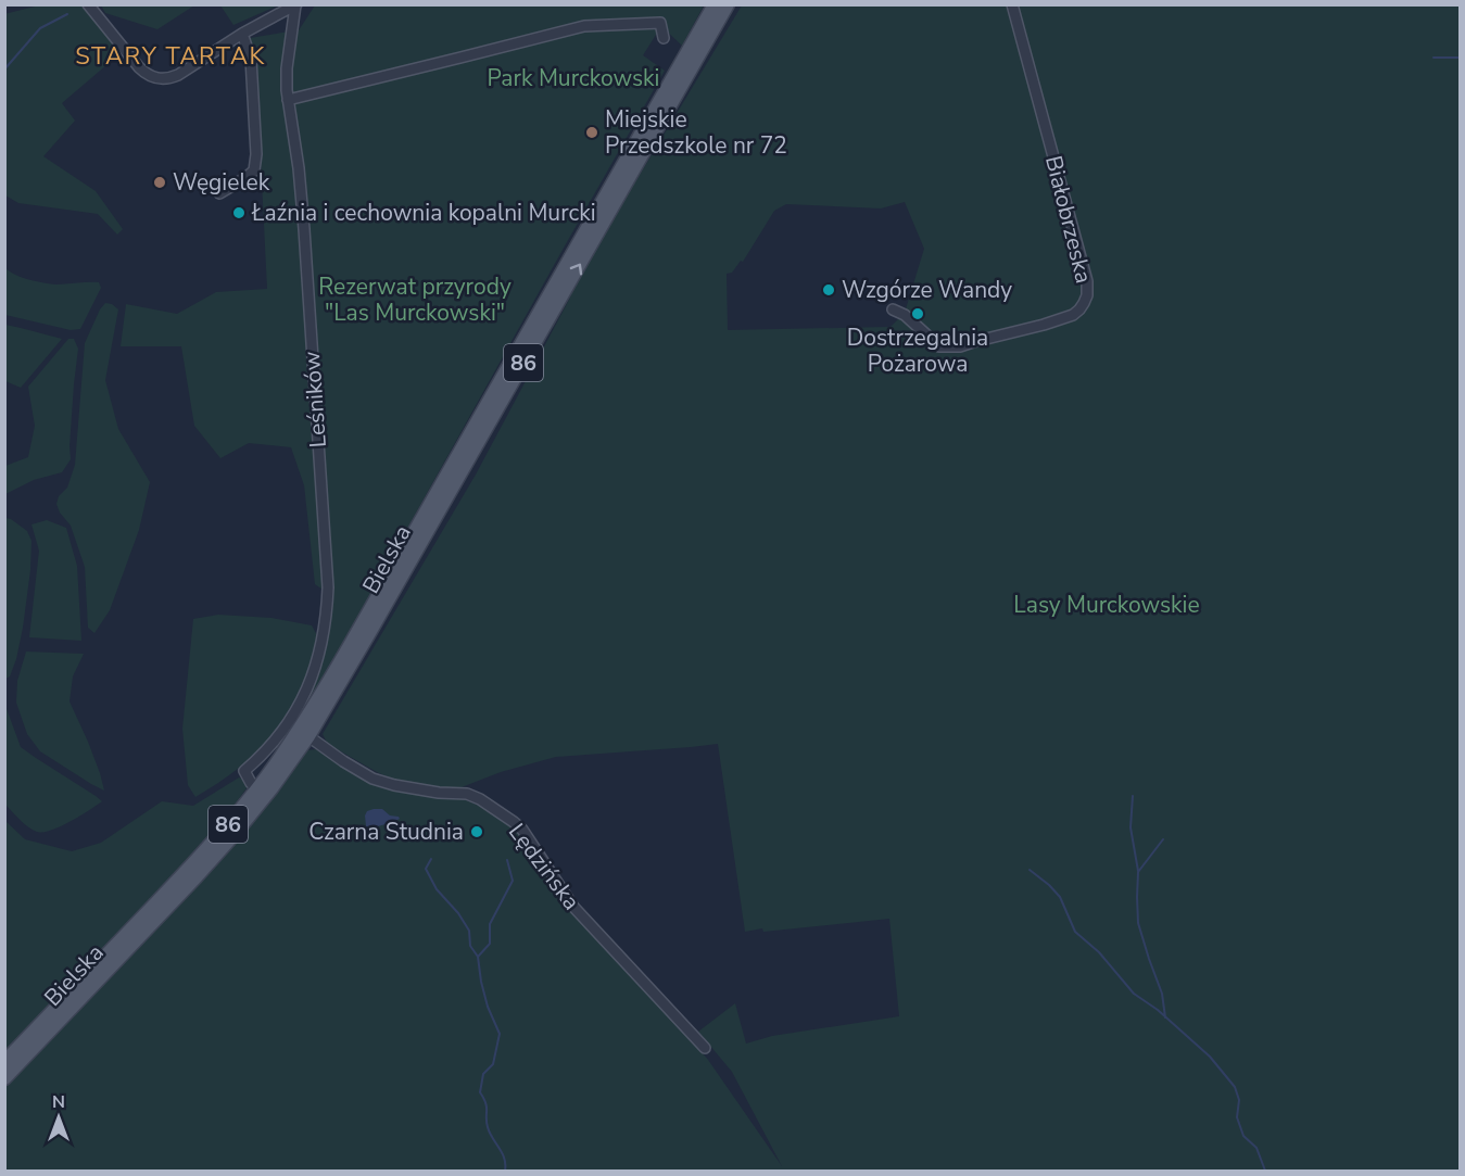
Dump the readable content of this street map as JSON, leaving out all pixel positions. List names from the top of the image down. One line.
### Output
{"streets":{"main road":["86","Bielska"],"street":["Białobrzeska","Leśników","Lędzińska"]},"crossings":[["Leśników","Bielska"],["Bielska","Lędzińska"]],"districts":["STARY TARTAK"],"parks":["Park Murckowski","Rezerwat przyrody \"Las Murckowski\"","Lasy Murckowskie"],"places":["Miejskie Przedszkole nr 72","Węgielek","Łaźnia i cechownia kopalni Murcki","Wzgórze Wandy","Dostrzegalnia Pożarowa","Czarna Studnia"],"north":"top"}
